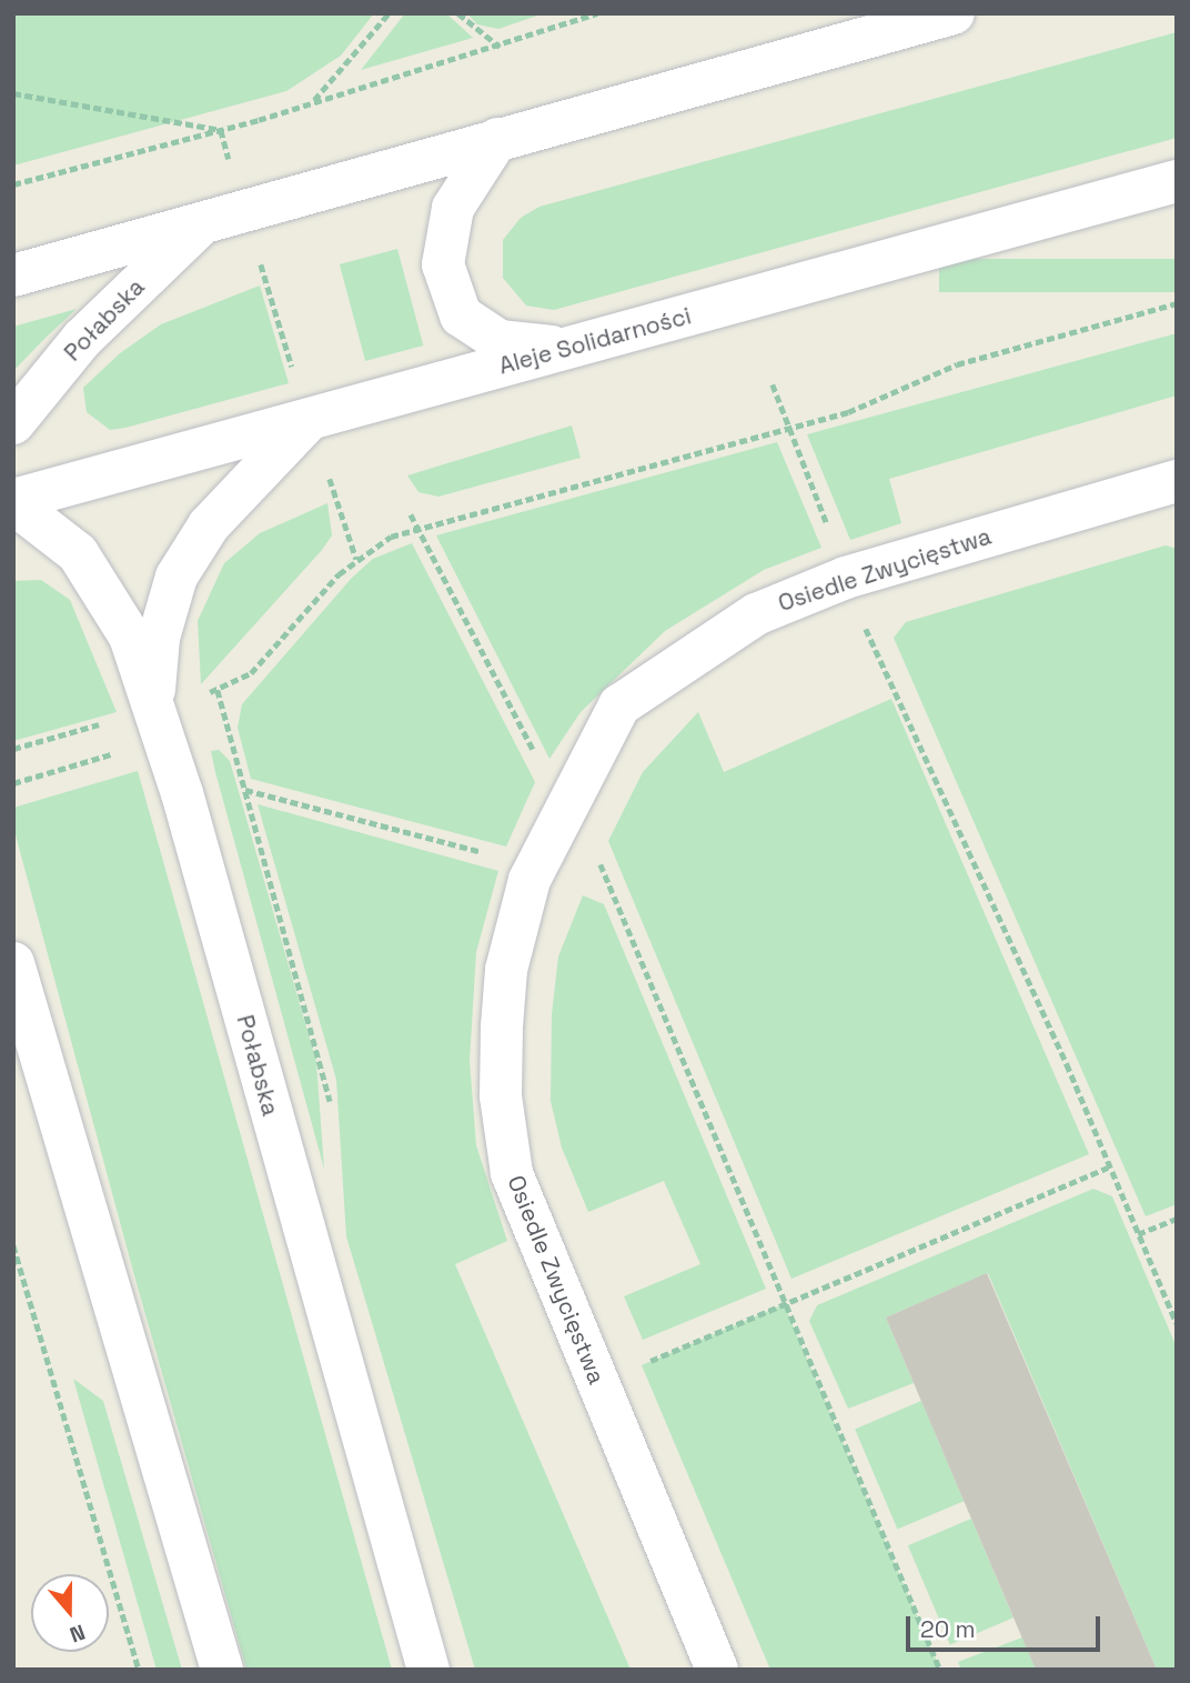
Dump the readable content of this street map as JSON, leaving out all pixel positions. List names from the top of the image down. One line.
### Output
{"streets":{"street":["Połabska","Aleje Solidarności","Osiedle Zwycięstwa"]},"crossings":[["Połabska","Aleje Solidarności"]],"scale_bar":"20 m","north":"bottom"}
